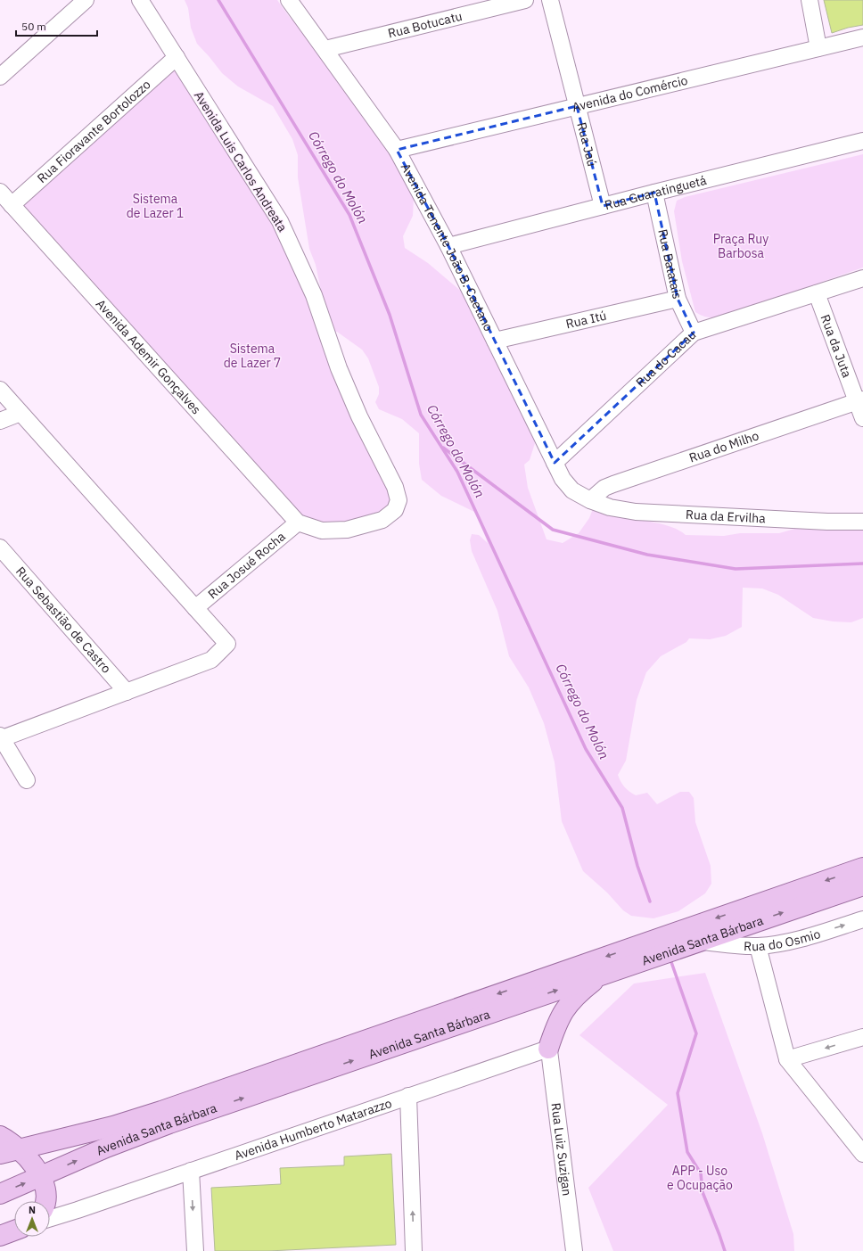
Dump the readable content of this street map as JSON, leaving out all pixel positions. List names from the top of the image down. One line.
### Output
{"streets":{"main road":["Avenida Santa Bárbara"],"street":["Rua Botucatu","Avenida do Comércio","Rua Fioravante Bortolozzo","Rua Jaú","Avenida Luis Carlos Andreata","Rua Guaratinguetá","Avenida Tenente João B. Caetano","Rua Batatais","Rua Itú","Rua da Juta","Avenida Ademir Gonçalves","Rua do Cacau","Rua do Milho","Rua da Ervilha","Rua Josué Rocha","Rua Sebastião de Castro","Rua do Osmio","Avenida Humberto Matarazzo","Rua Luiz Suzigan"]},"crossings":[["Rua Botucatu","Avenida Tenente João B. Caetano"],["Avenida do Comércio","Rua Jaú"],["Avenida do Comércio","Avenida Tenente João B. Caetano"],["Rua Fioravante Bortolozzo","Avenida Luis Carlos Andreata"],["Rua Fioravante Bortolozzo","Avenida Ademir Gonçalves"],["Rua Jaú","Rua Guaratinguetá"],["Avenida Luis Carlos Andreata","Avenida Ademir Gonçalves"],["Avenida Luis Carlos Andreata","Rua Josué Rocha"],["Rua Guaratinguetá","Avenida Tenente João B. Caetano"],["Rua Guaratinguetá","Rua Batatais"],["Avenida Tenente João B. Caetano","Rua Itú"],["Avenida Tenente João B. Caetano","Rua do Cacau"],["Avenida Tenente João B. Caetano","Rua do Milho"],["Avenida Tenente João B. Caetano","Rua da Ervilha"],["Rua Batatais","Rua Itú"],["Rua Batatais","Rua do Cacau"],["Rua da Juta","Rua do Cacau"],["Rua da Juta","Rua do Milho"],["Avenida Ademir Gonçalves","Rua Josué Rocha"],["Rua do Milho","Rua da Ervilha"],["Rua do Osmio","Avenida Santa Bárbara"],["Avenida Humberto Matarazzo","Rua Luiz Suzigan"]],"water":["Córrego do Molón"],"parks":["Sistema de Lazer 1","Praça Ruy Barbosa","Sistema de Lazer 7","APP - Uso e Ocupação"],"scale_bar":"50 m","north":"top"}
